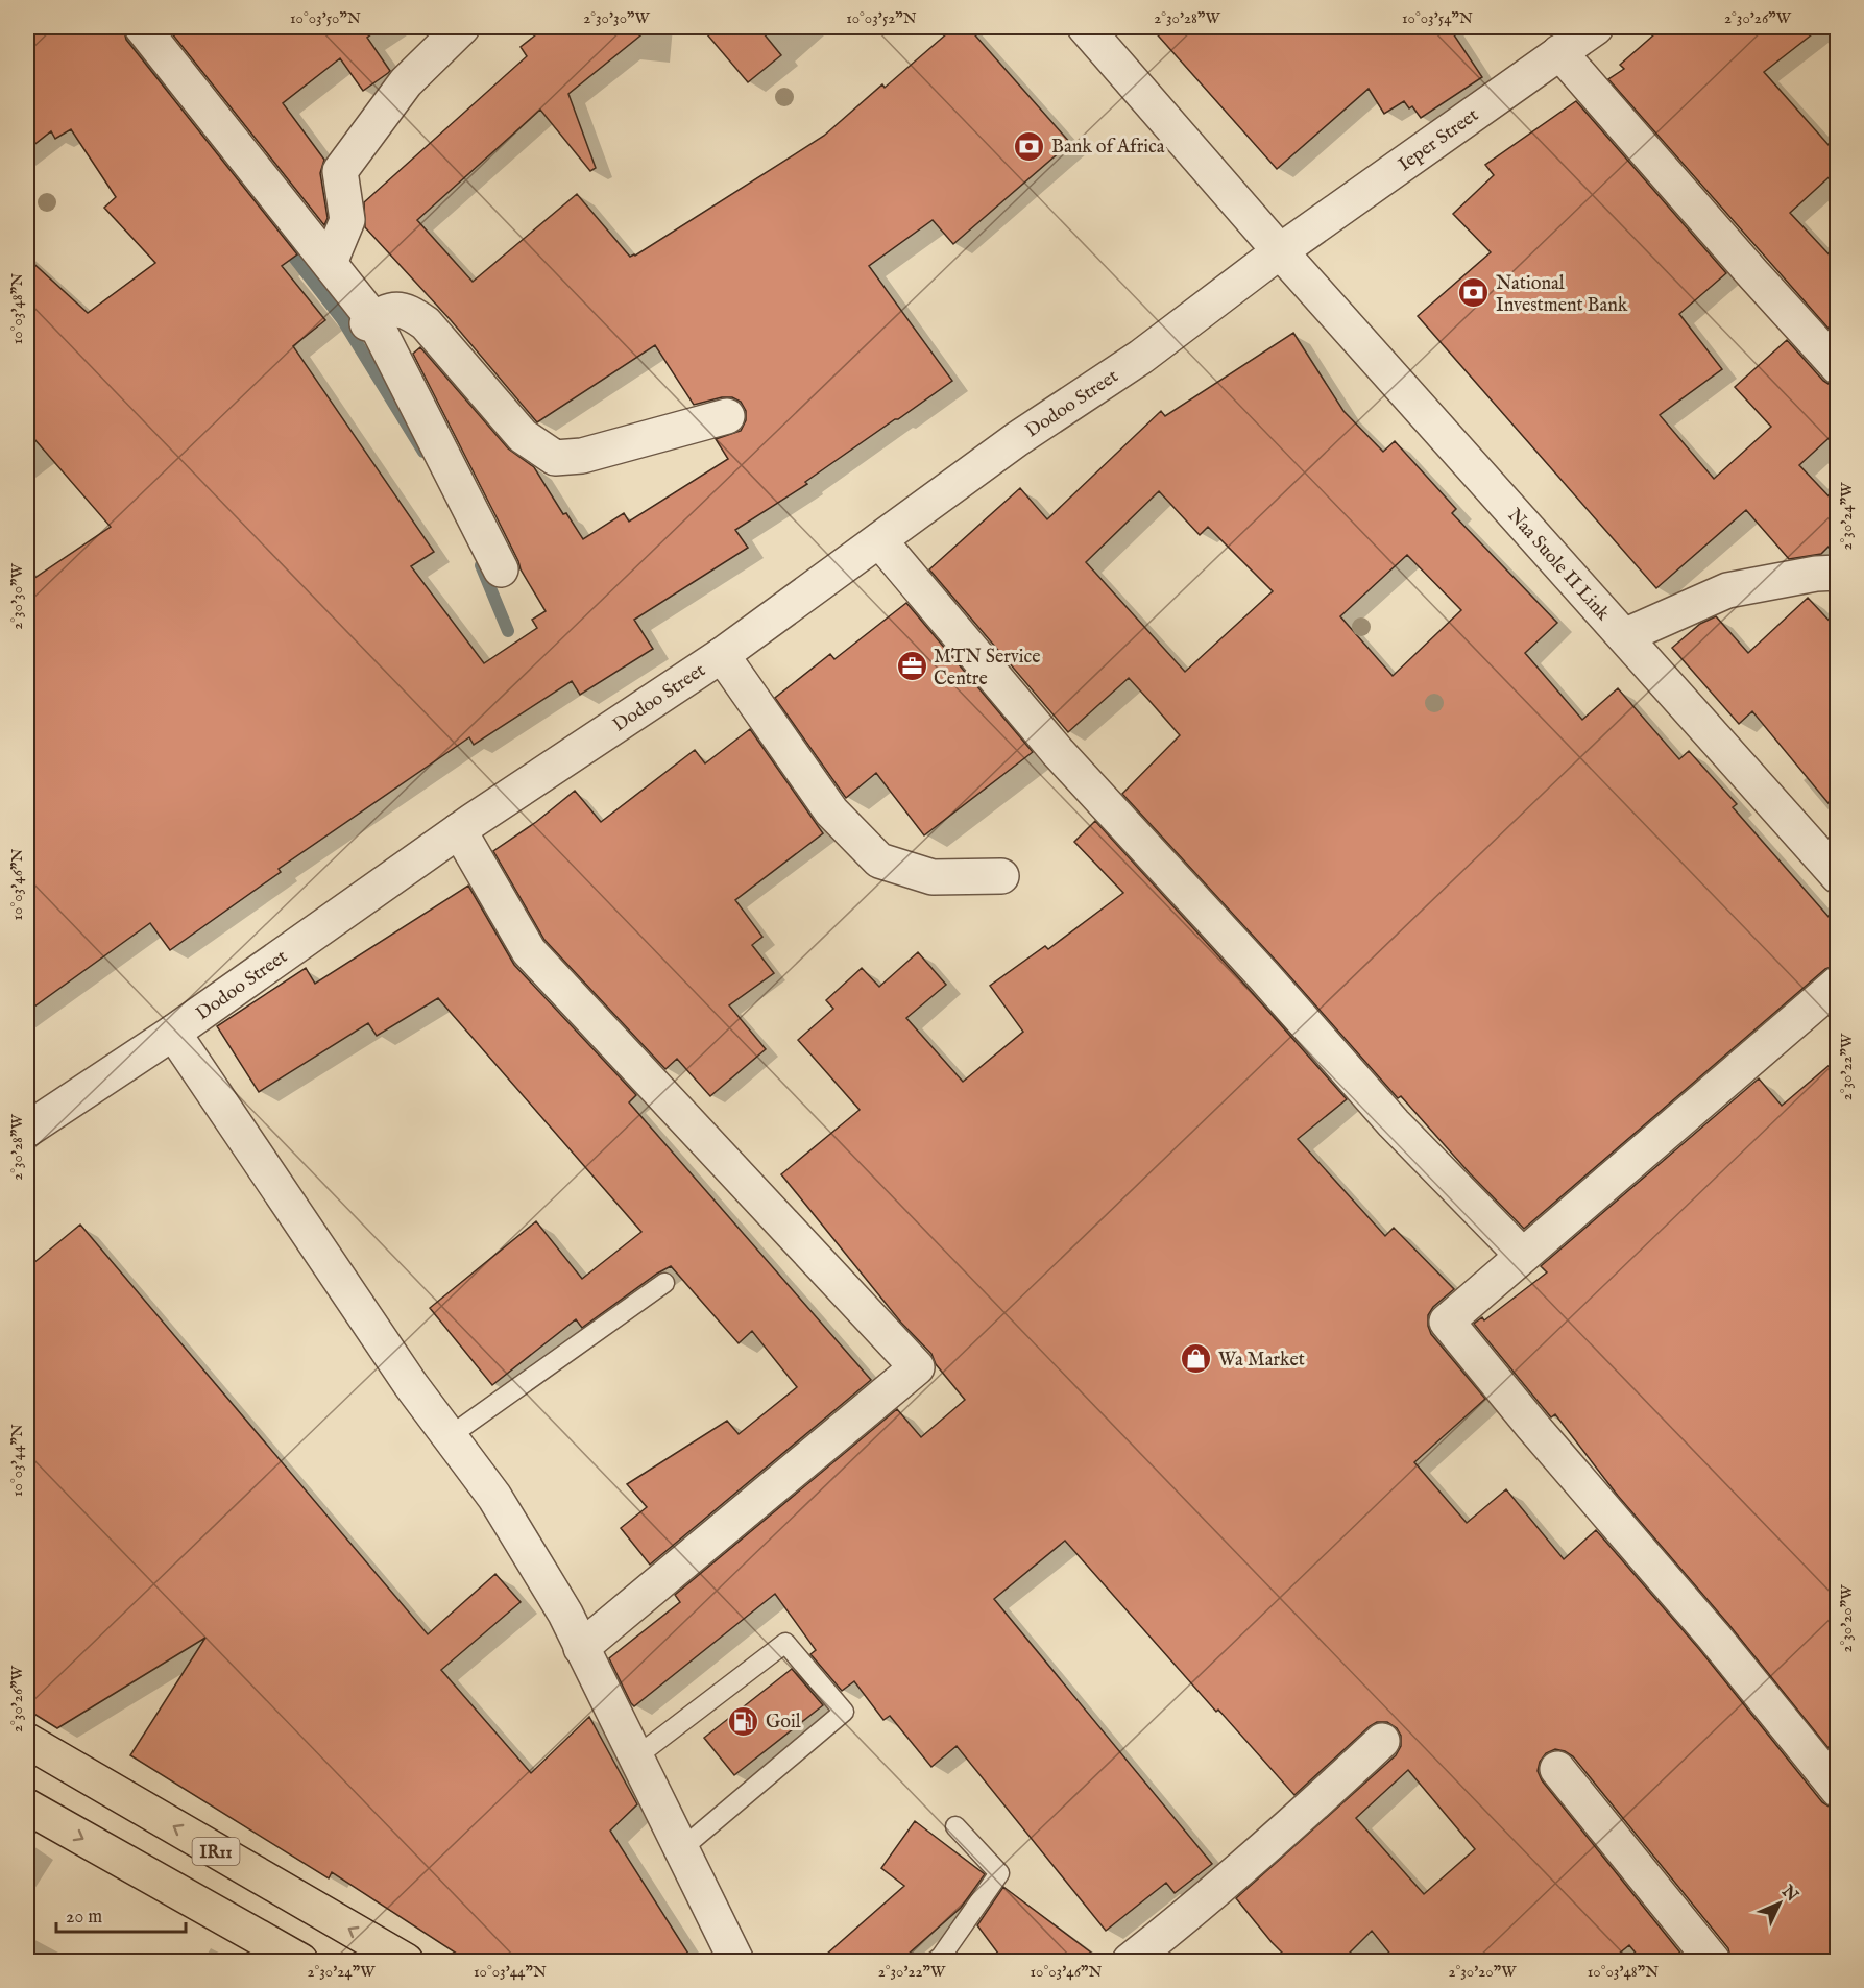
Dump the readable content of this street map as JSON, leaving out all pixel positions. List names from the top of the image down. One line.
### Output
{"streets":{"main road":["IR11"],"street":["Ieper Street","Dodoo Street","Naa Suole II Link"]},"crossings":[["Ieper Street","Dodoo Street"],["Ieper Street","Naa Suole II Link"],["Dodoo Street","Naa Suole II Link"]],"places":{"bank":["Bank of Africa","National Investment Bank"],"office":["MTN Service Centre"],"shop":["Wa Market"],"fuel station":["Goil"]},"scale_bar":"20 m","north":"top right","coordinates":["10°03'50\"N","2°30'30\"W","10°03'52\"N","2°30'28\"W","10°03'54\"N","2°30'26\"W","10°03'48\"N","2°30'24\"W","10°03'46\"N","2°30'22\"W","10°03'44\"N","2°30'20\"W"]}
